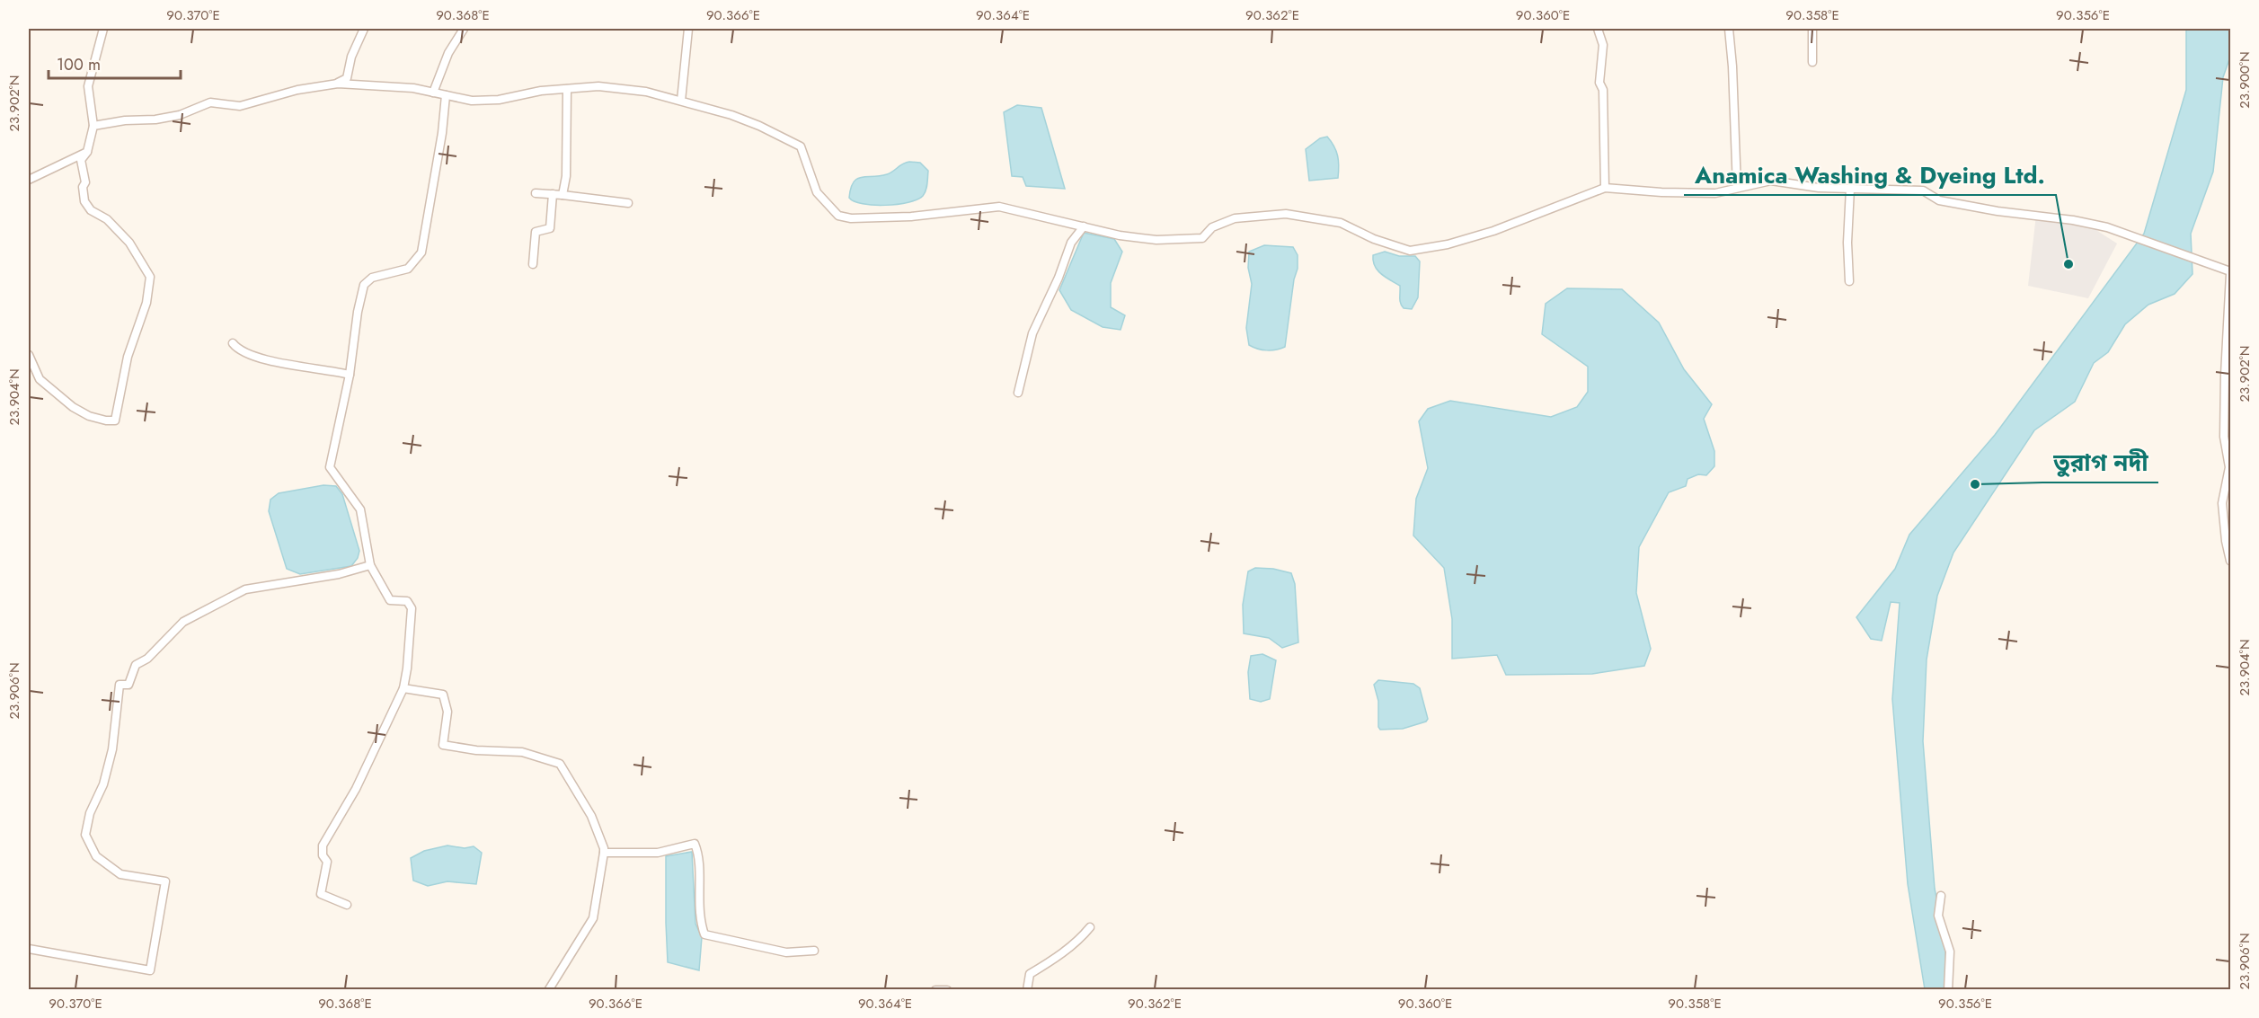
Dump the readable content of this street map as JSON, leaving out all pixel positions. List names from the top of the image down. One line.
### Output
{"places":["Anamica Washing & Dyeing Ltd.","তুরাগ নদী"],"scale_bar":"100 m","coordinates":["90.370°E","90.368°E","90.366°E","90.364°E","90.362°E","90.360°E","90.358°E","90.356°E","23.900°N","23.902°N","23.904°N","23.906°N"]}
